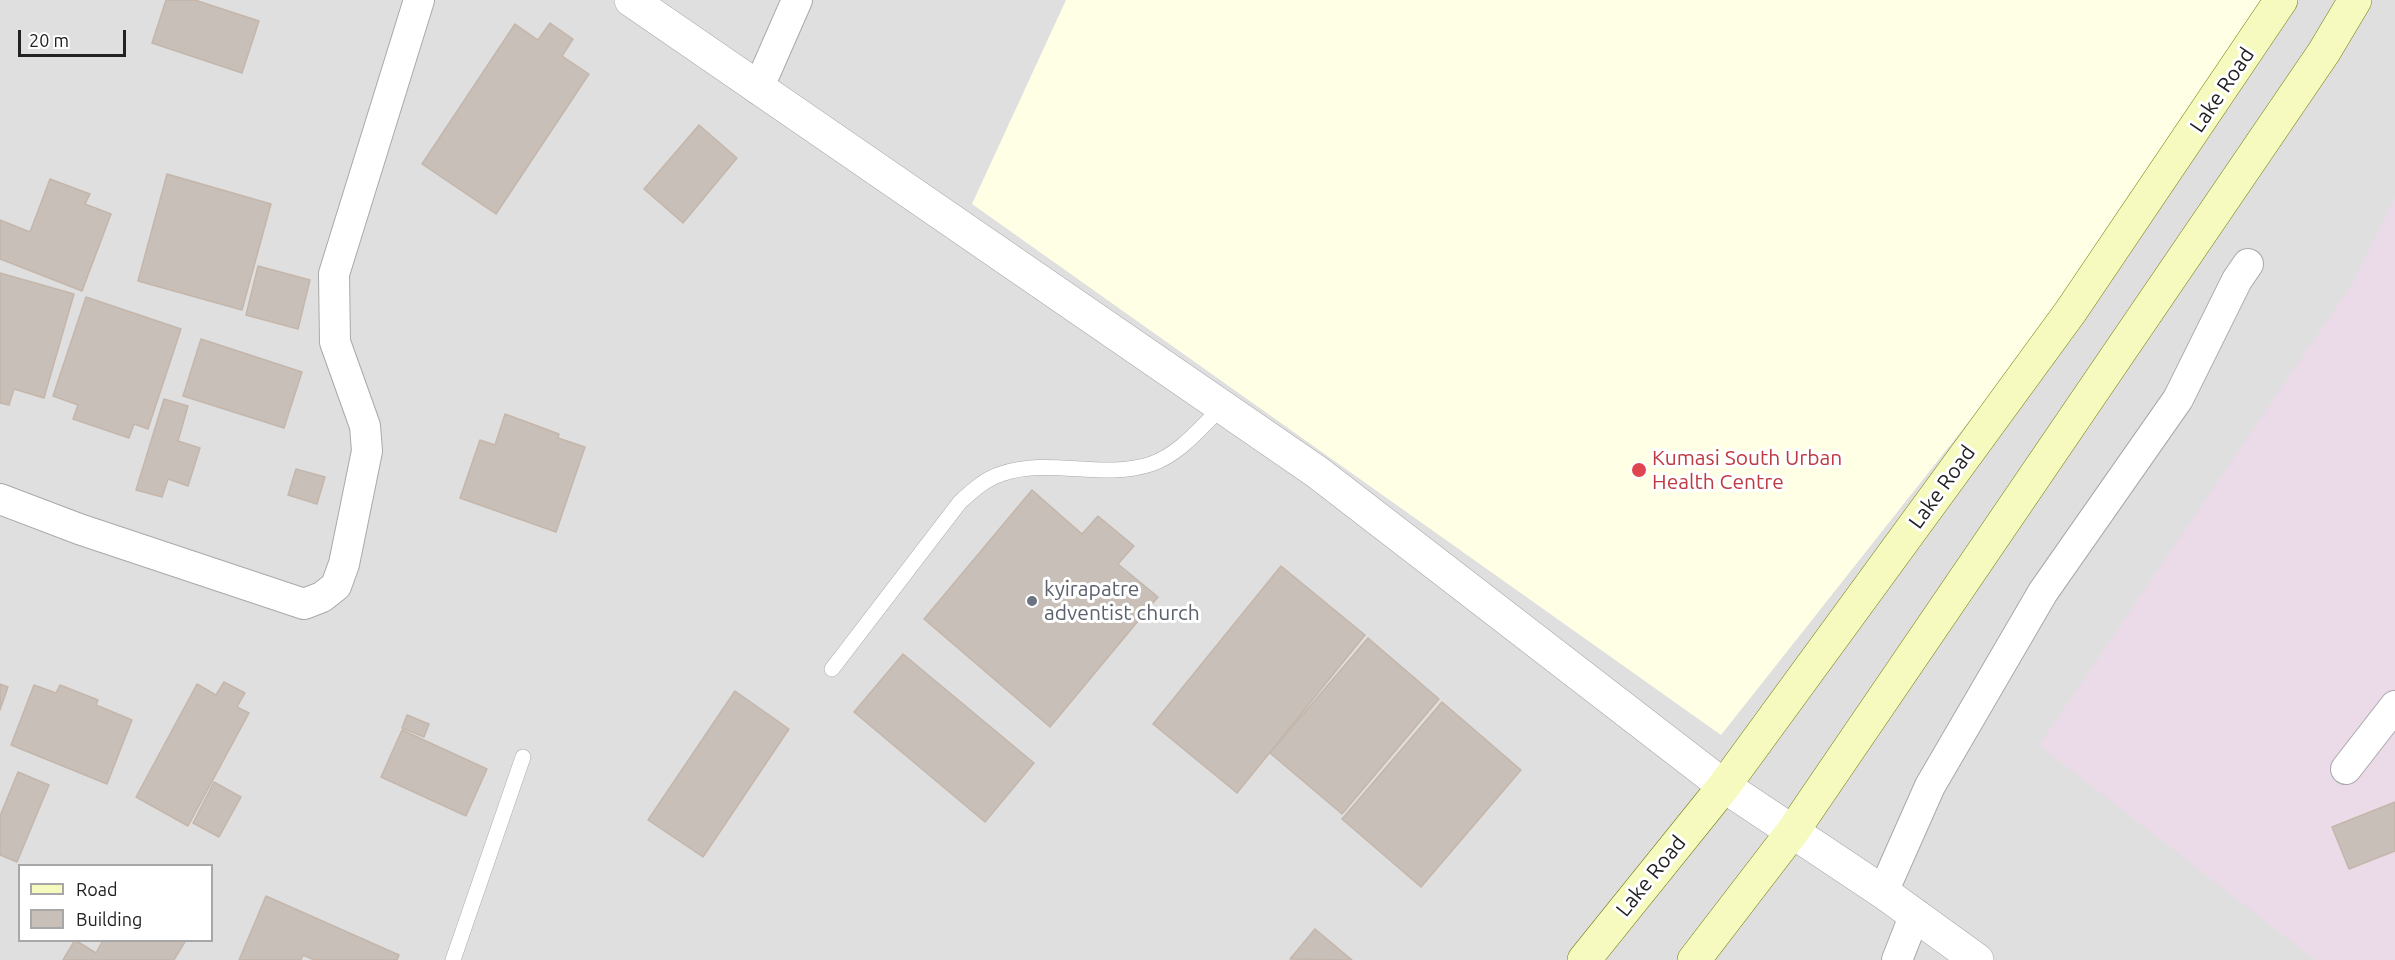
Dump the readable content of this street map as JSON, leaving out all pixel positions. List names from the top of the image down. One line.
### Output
{"streets":{"main road":["Lake Road"]},"places":["Kumasi South Urban Health Centre","kyirapatre adventist church"],"legend":["Road","Building"],"scale_bar":"20 m"}
